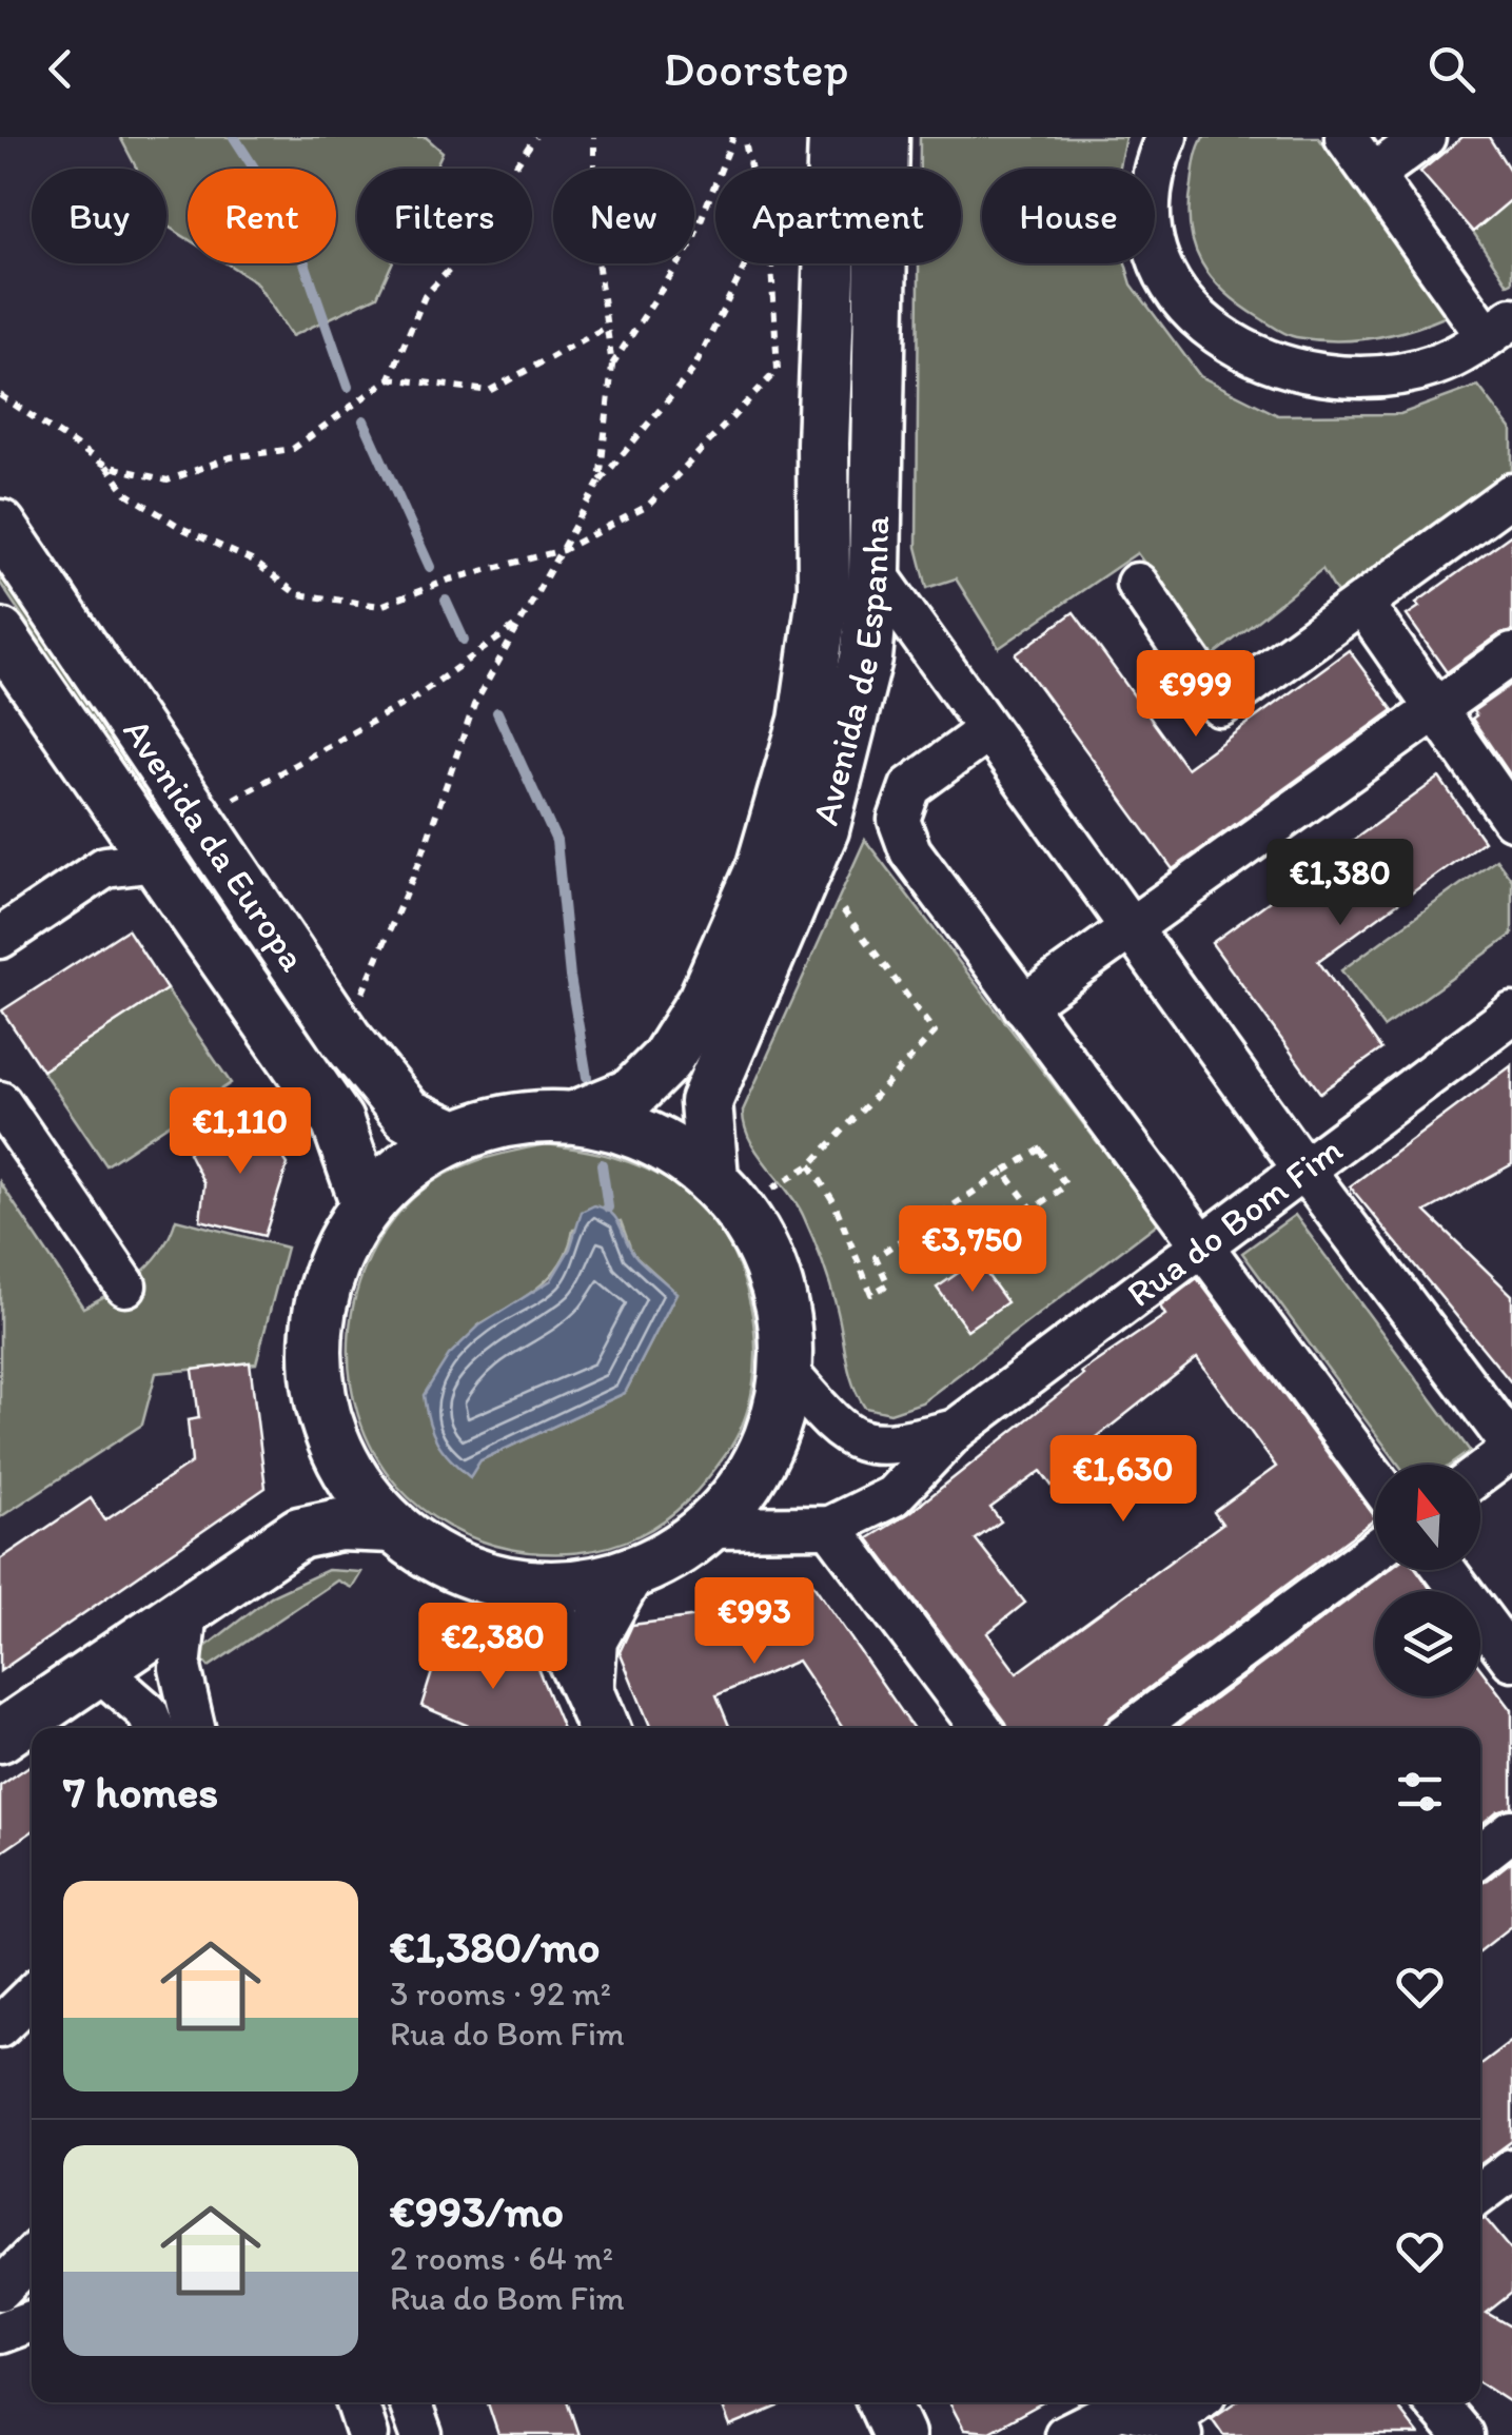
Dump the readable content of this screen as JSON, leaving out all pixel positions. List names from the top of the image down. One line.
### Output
{"streets":{"main road":["Avenida de Espanha","Avenida da Europa"],"street":["Rua do Bom Fim"]},"north":"top","page":{"header":"Doorstep","chip":["Buy","Rent","Filters","New","Apartment","House"],"price":["€999","€1,380","€1,110","€3,750","€1,630","€993","€2,380"],"heading":"7 homes","list":[{"name":"€1,380/mo","note":"3 rooms · 92 m² · Rua do Bom Fim"},{"name":"€993/mo","note":"2 rooms · 64 m² · Rua do Bom Fim"}]}}
